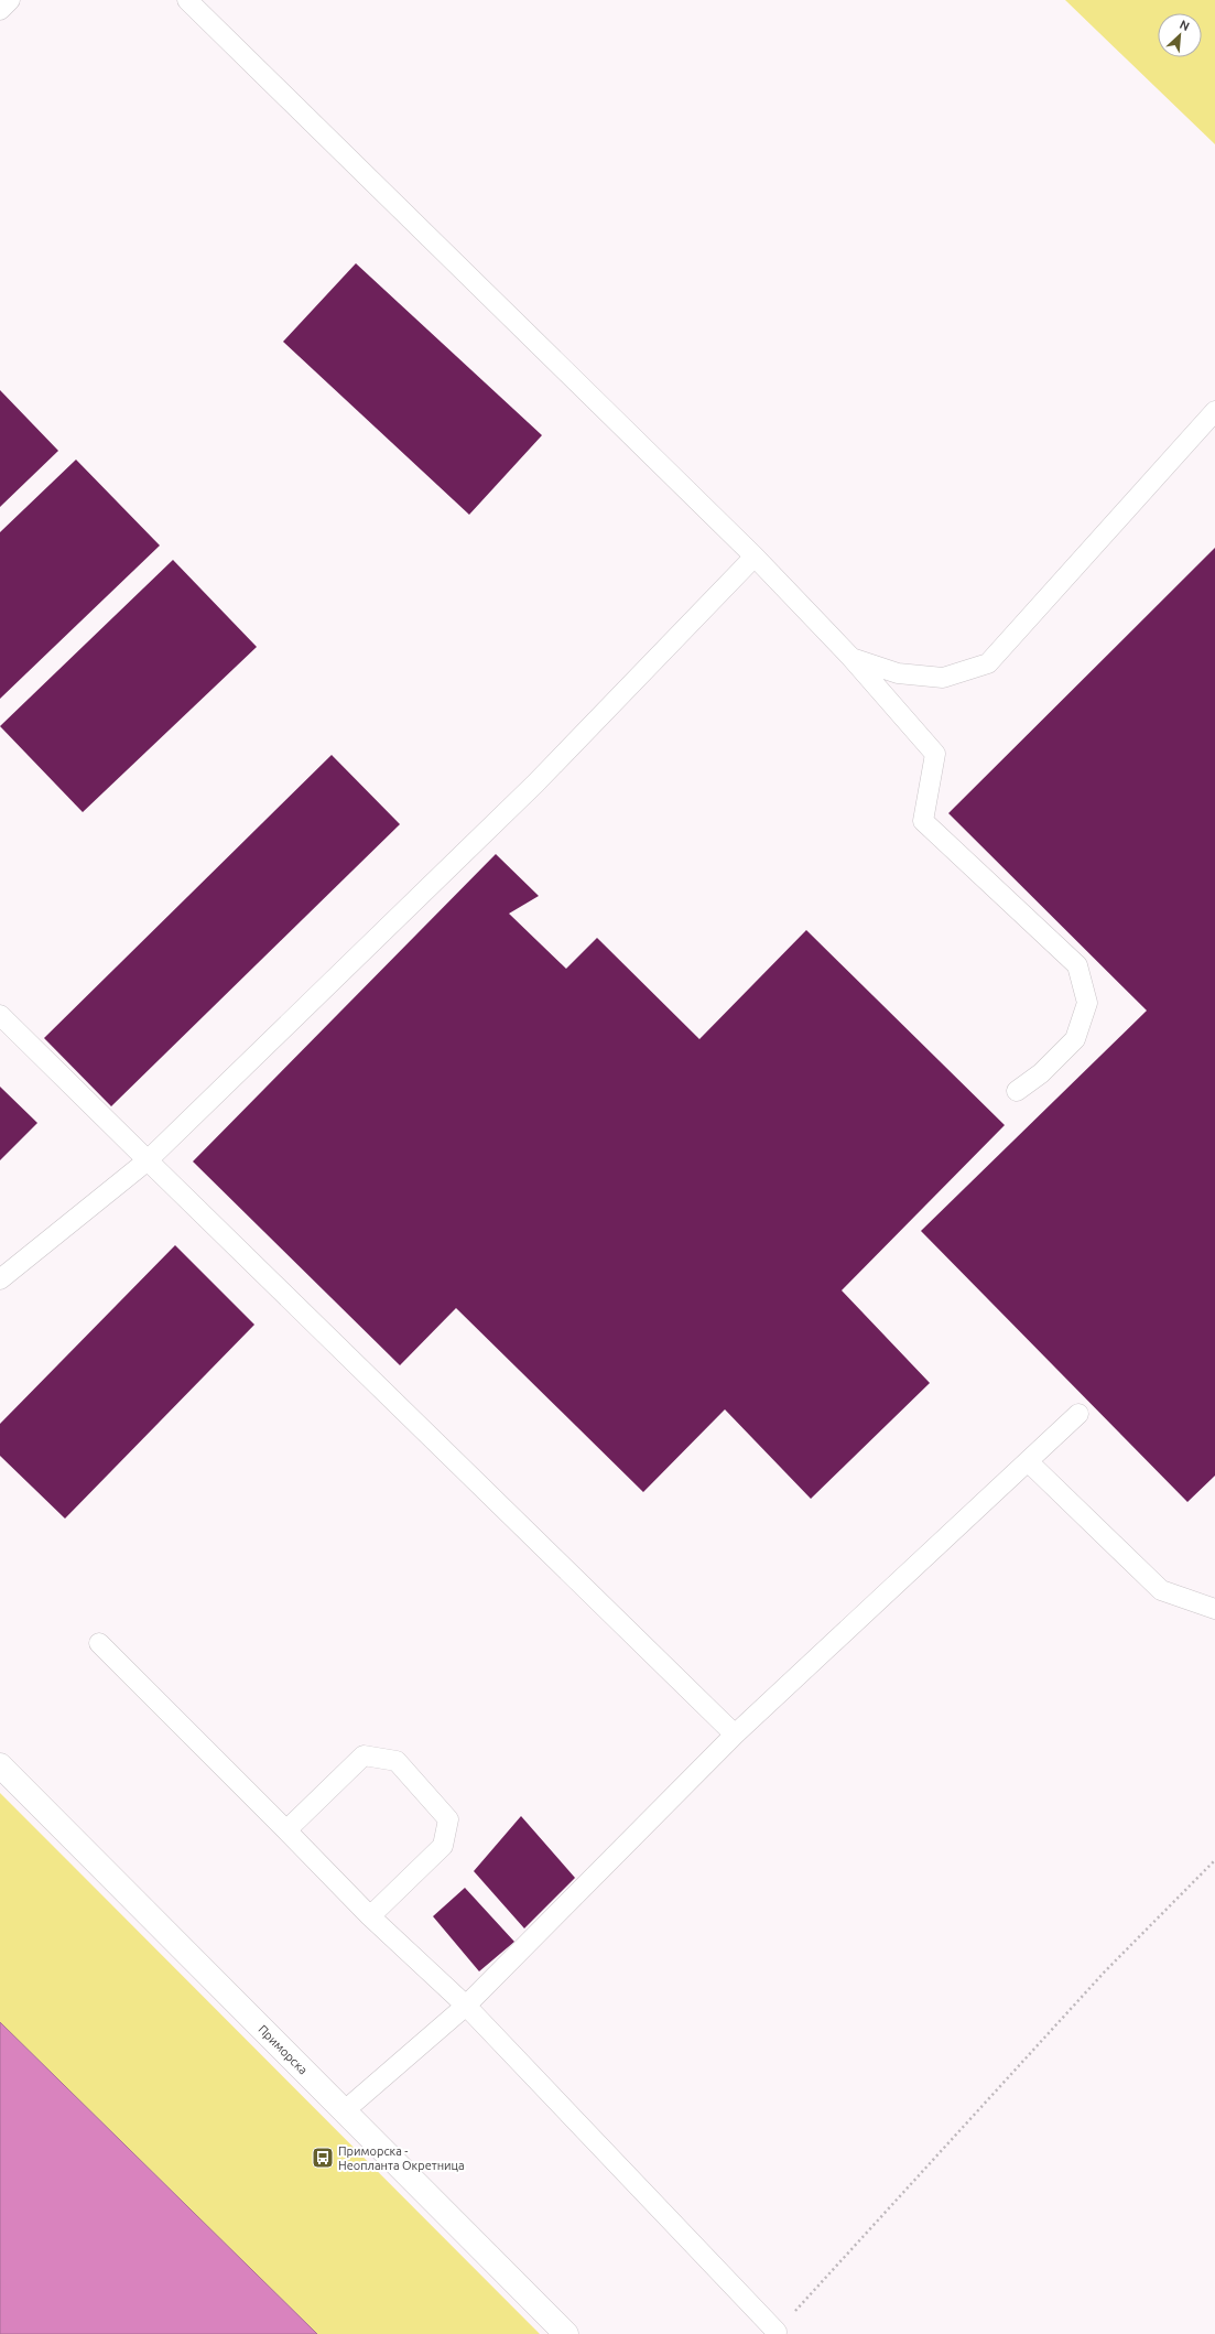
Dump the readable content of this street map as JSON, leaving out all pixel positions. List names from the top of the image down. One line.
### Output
{"streets":{"street":["Приморска"]},"places":{"bus stop":["Приморска - Неопланта Окретница"]},"north":"top right"}
